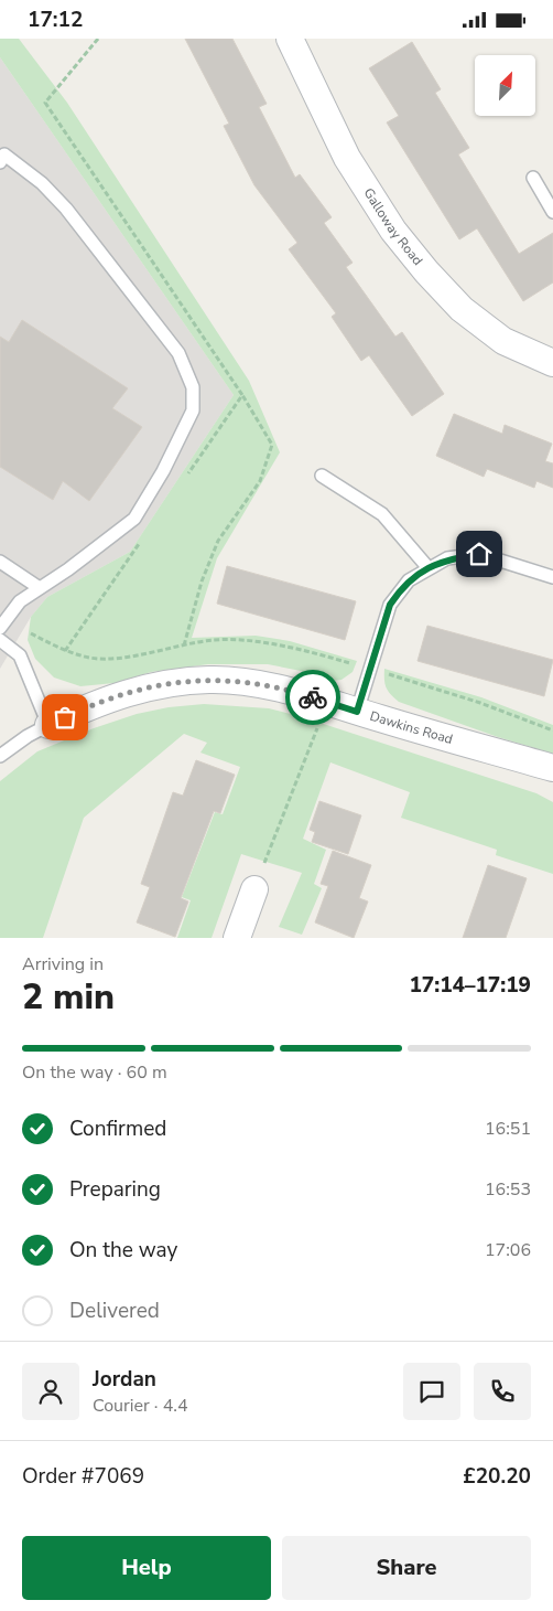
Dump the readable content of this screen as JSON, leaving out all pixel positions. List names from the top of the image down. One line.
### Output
{"streets":{"street":["Galloway Road","Dawkins Road"]},"north":"top right","page":{"status":"17:12","heading":["2 min","Arriving in","17:14–17:19"],"panel":["Jordan","Courier · 4.4","Order #7069","£20.20"],"bar":"On the way · 60 m","list":[["Confirmed","16:51"],["Preparing","16:53"],["On the way","17:06"],"Delivered"],"buttons":["Help","Share"]}}
